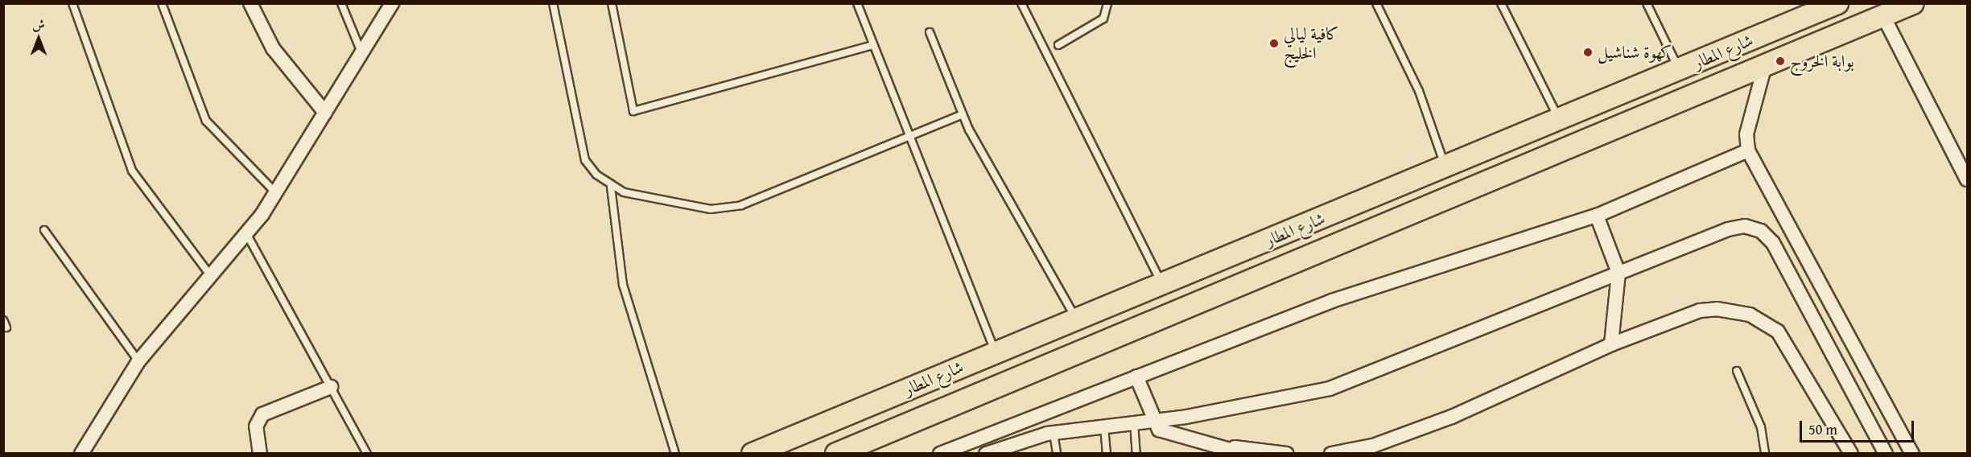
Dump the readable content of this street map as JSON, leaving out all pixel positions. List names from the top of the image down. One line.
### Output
{"streets":{"main road":["شارع المطار"]},"places":["كافية ليالي الخليج","كهوة شناشيل","بوابة الخروج"],"scale_bar":"50 m","north":"top"}
